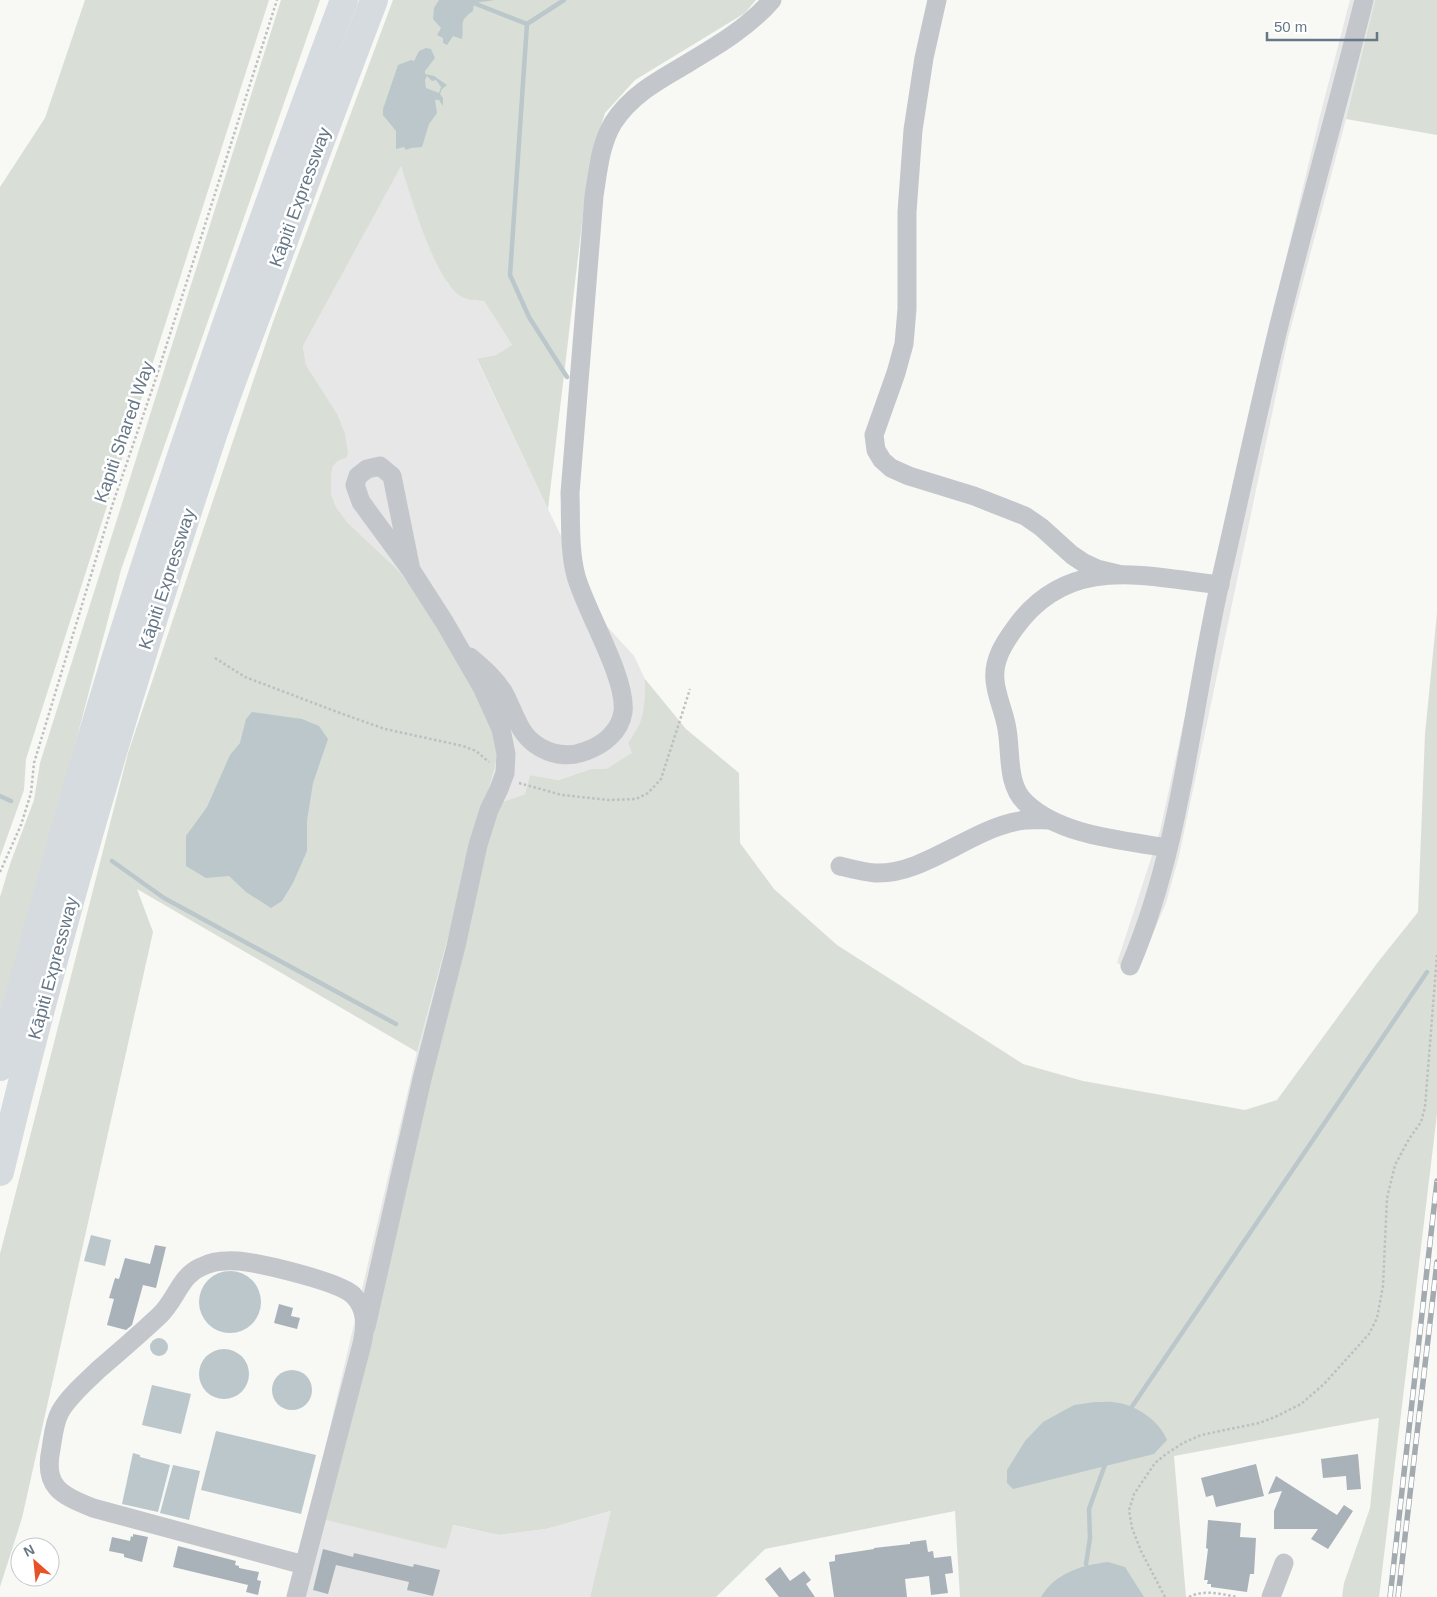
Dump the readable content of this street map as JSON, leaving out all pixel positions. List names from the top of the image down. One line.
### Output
{"streets":{"highway":["Kāpiti Expressway"],"path":["Kapiti Shared Way"]},"scale_bar":"50 m","north":"top left"}
